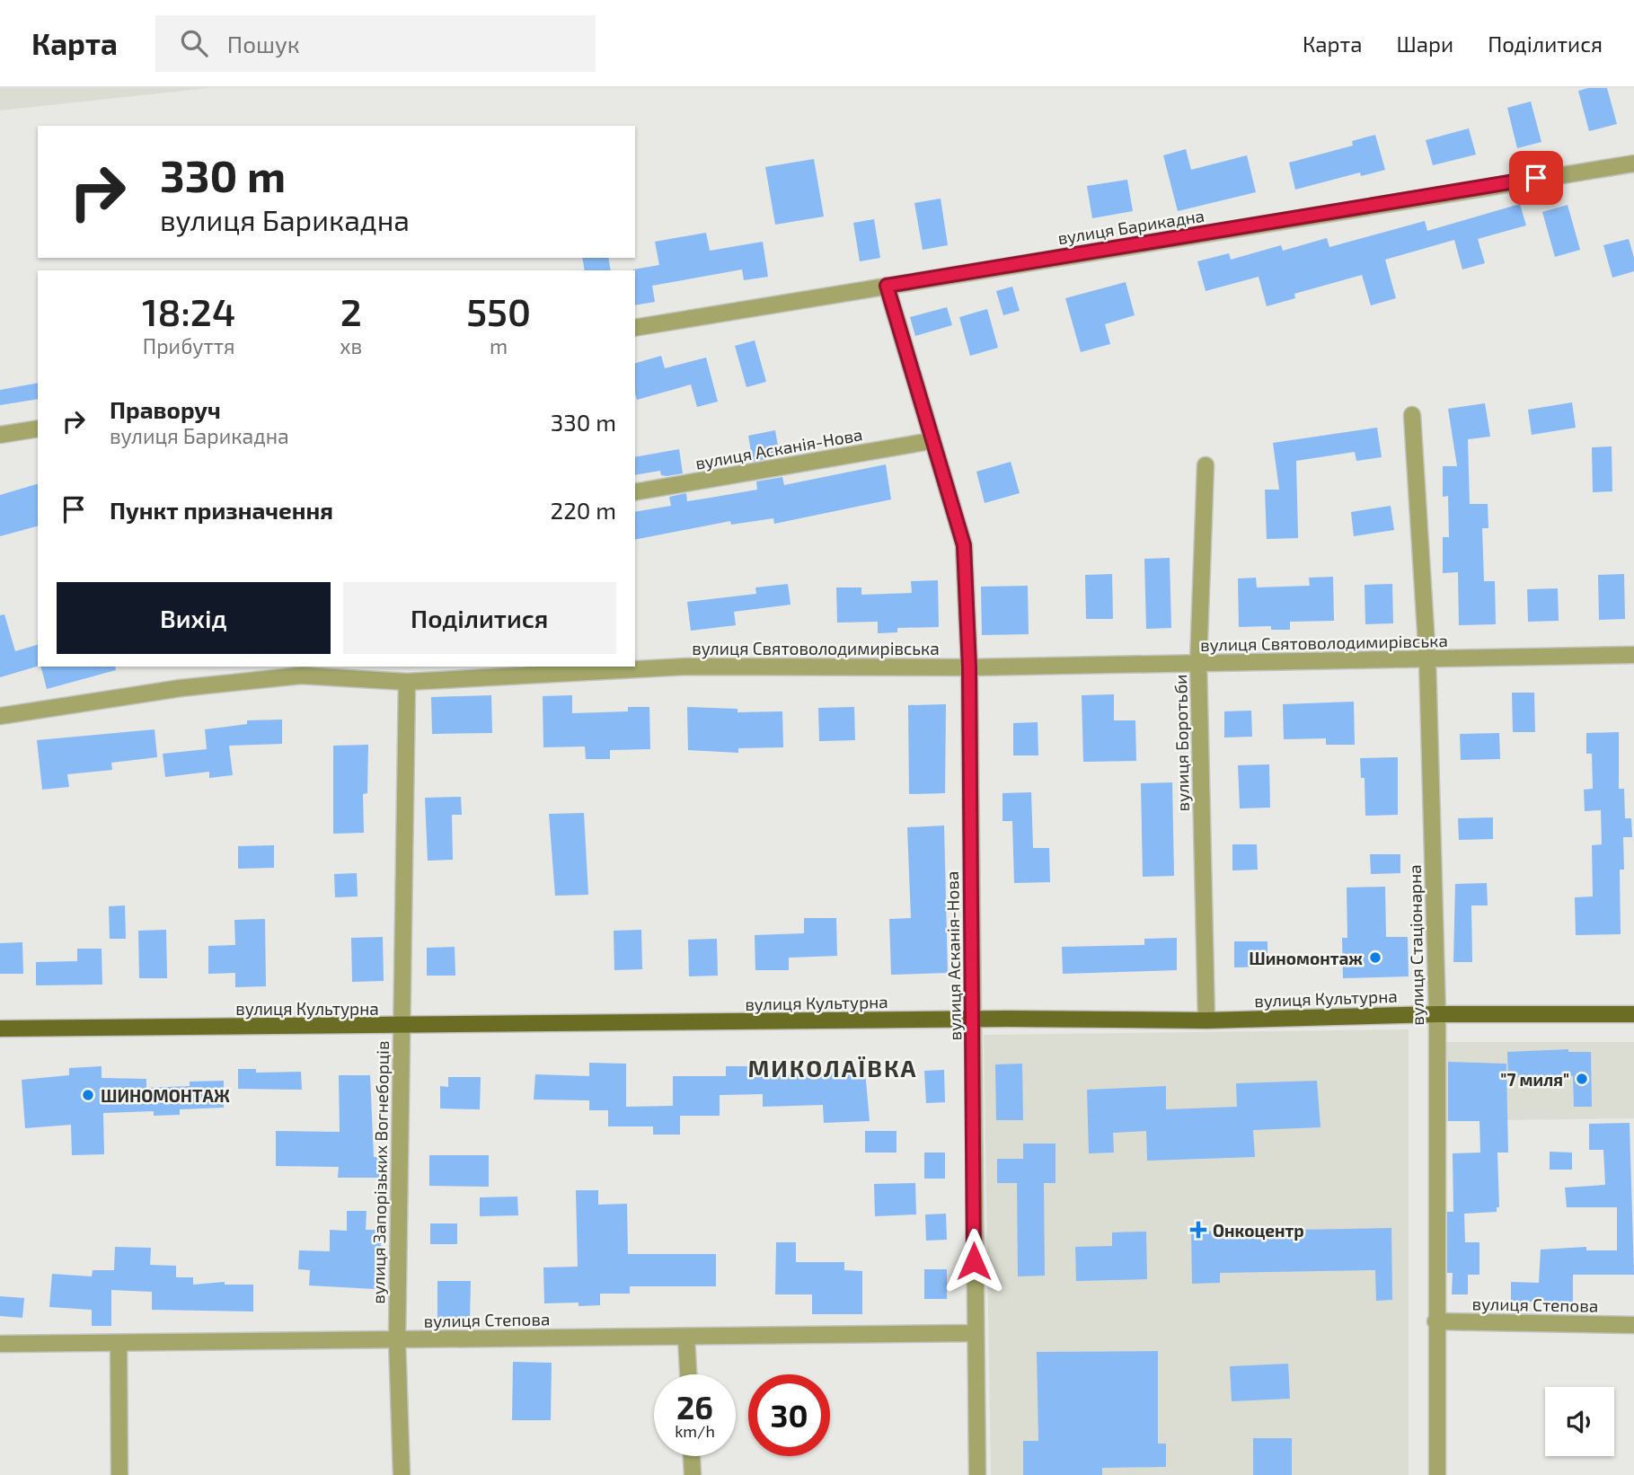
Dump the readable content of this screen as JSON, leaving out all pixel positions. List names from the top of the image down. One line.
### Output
{"streets":{"main road":["вулиця Культурна"],"street":["вулиця Барикадна","вулиця Асканія-Нова","вулиця Святоволодимирівська","вулиця Боротьби","вулиця Стаціонарна","вулиця Запорізьких Вогнеборців","вулиця Степова"]},"crossings":[["вулиця Барикадна","вулиця Асканія-Нова"],["вулиця Асканія-Нова","вулиця Святоволодимирівська"],["вулиця Асканія-Нова","вулиця Культурна"],["вулиця Асканія-Нова","вулиця Степова"],["вулиця Святоволодимирівська","вулиця Боротьби"],["вулиця Святоволодимирівська","вулиця Стаціонарна"],["вулиця Святоволодимирівська","вулиця Запорізьких Вогнеборців"],["вулиця Боротьби","вулиця Культурна"],["вулиця Стаціонарна","вулиця Культурна"],["вулиця Стаціонарна","вулиця Степова"],["вулиця Культурна","вулиця Запорізьких Вогнеборців"],["вулиця Запорізьких Вогнеборців","вулиця Степова"]],"districts":["МИКОЛАЇВКА"],"places":{"other":["Шиномонтаж","\"7 миля\"","ШИНОМОНТАЖ"],"health":["Онкоцентр"]},"page":{"header":"Карта","search":"Пошук","nav":["Карта","Шари","Поділитися"],"turn":["330 m","вулиця Барикадна"],"eta":["18:24","Прибуття","2","хв","550","m"],"list":[{"name":"Праворуч","note":"вулиця Барикадна","value":"330 m"},{"name":"Пункт призначення","value":"220 m"}],"buttons":["Вихід","Поділитися"],"speed":"26 km/h","limit":"30"}}
